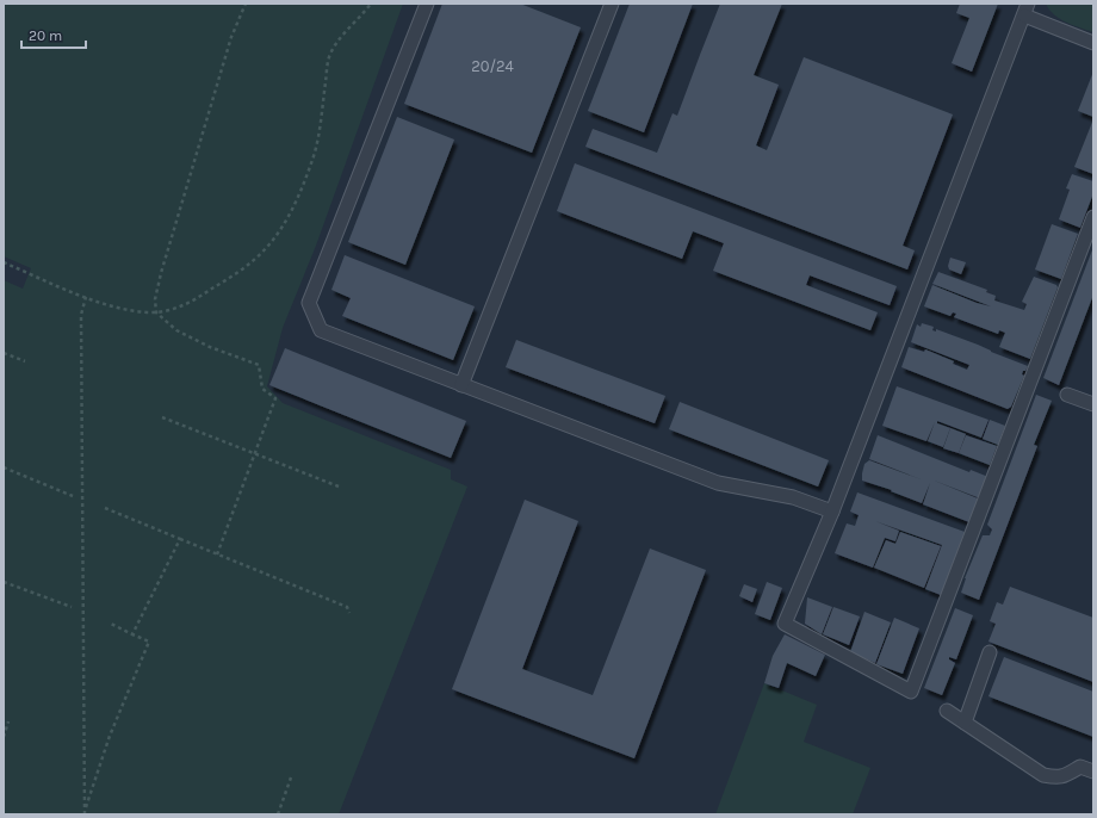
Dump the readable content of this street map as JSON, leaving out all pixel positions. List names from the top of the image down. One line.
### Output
{"house_numbers":["20/24"],"scale_bar":"20 m"}
